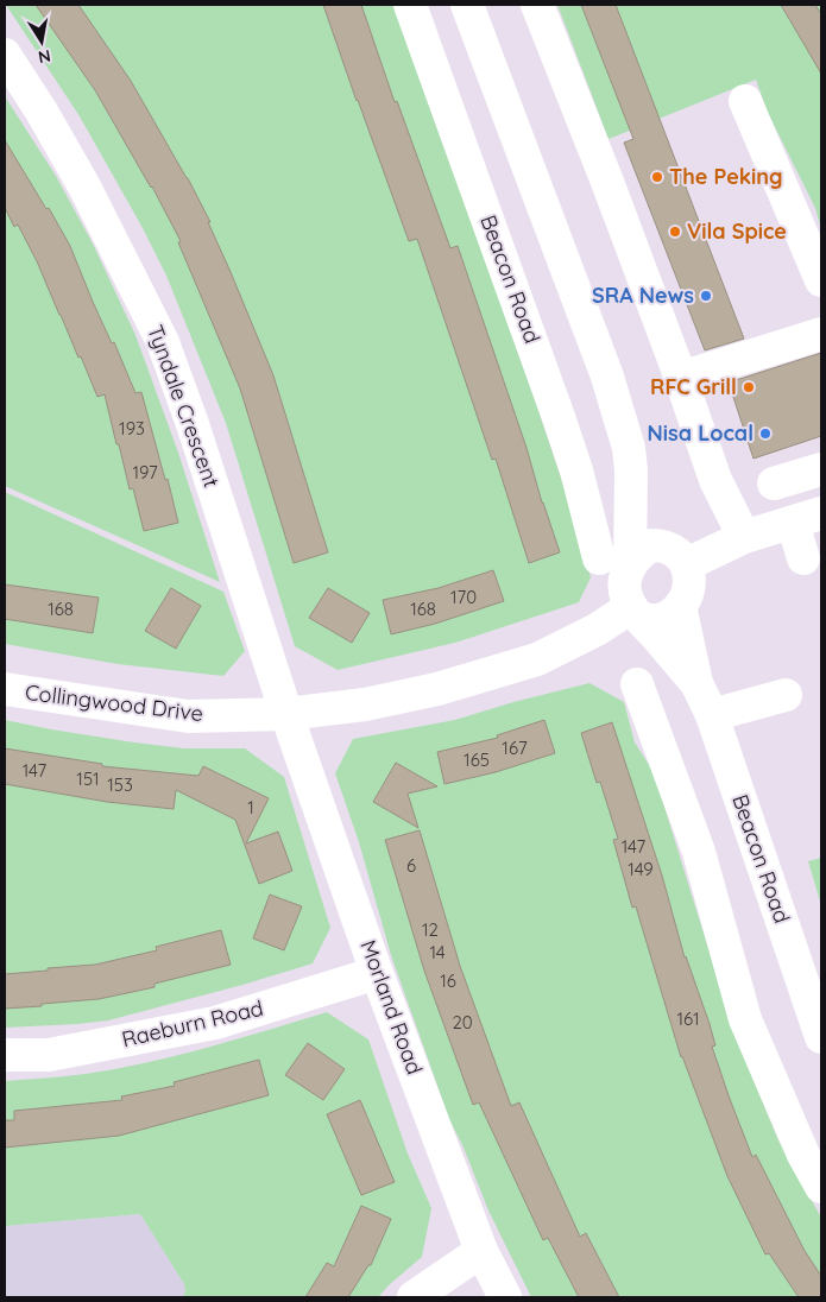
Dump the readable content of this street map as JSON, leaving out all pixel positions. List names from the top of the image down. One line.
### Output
{"streets":{"street":["Beacon Road","Tyndale Crescent","Collingwood Drive","Morland Road","Raeburn Road"]},"crossings":[["Beacon Road","Collingwood Drive"],["Tyndale Crescent","Collingwood Drive"],["Tyndale Crescent","Morland Road"],["Collingwood Drive","Morland Road"],["Morland Road","Raeburn Road"]],"places":["The Peking","Vila Spice","SRA News","RFC Grill","Nisa Local"],"house_numbers":["193","197","170","168","168","167","165","147","151","153","1","147","6","149","12","14","16","161","20"],"north":"bottom"}
